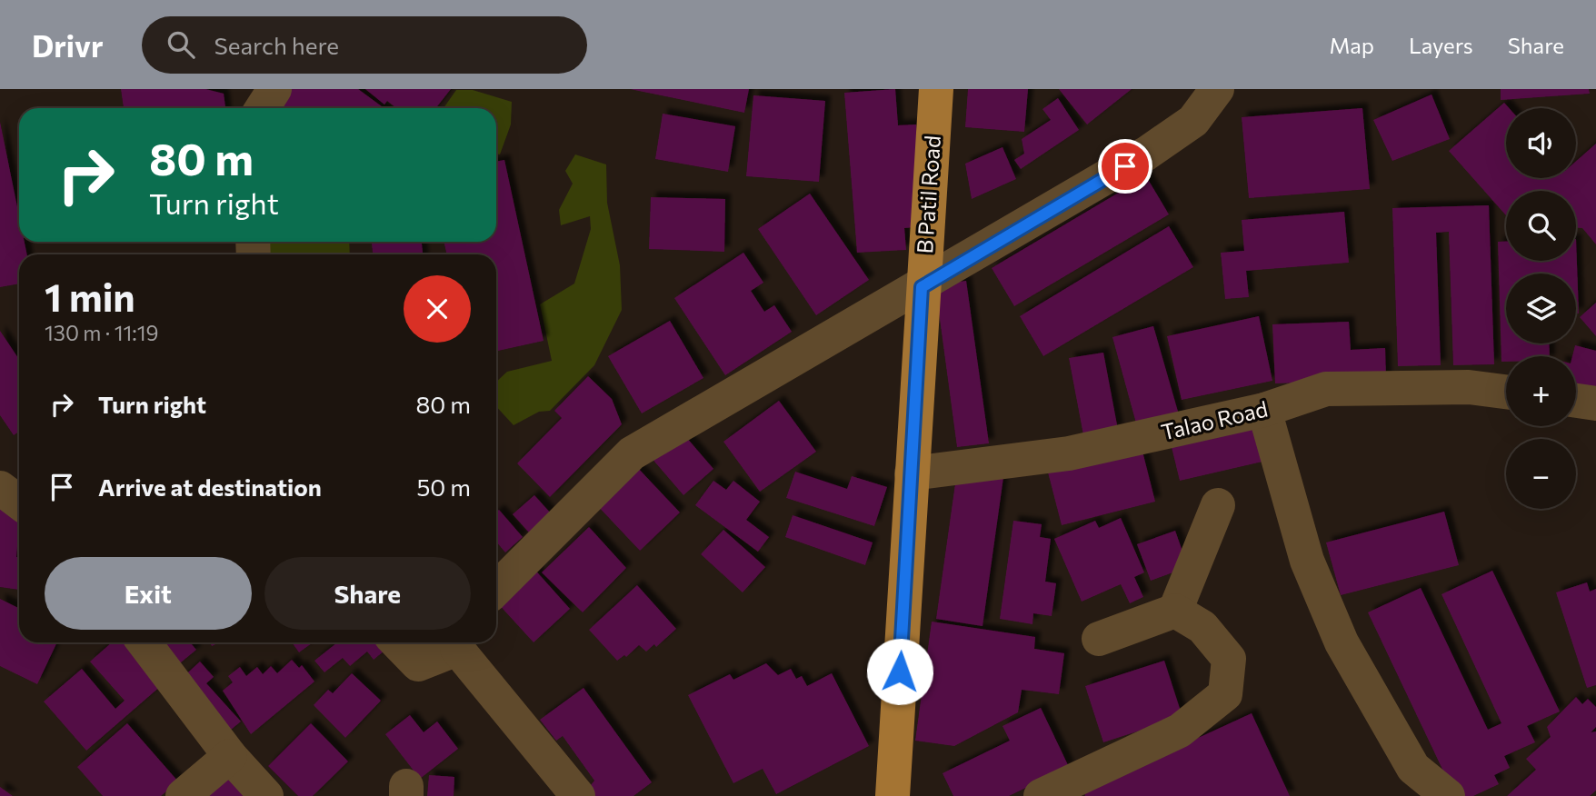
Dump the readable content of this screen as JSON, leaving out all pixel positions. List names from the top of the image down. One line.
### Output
{"streets":{"main road":["B Patil Road"],"street":["Talao Road"]},"crossings":[["B Patil Road","Talao Road"]],"page":{"header":"Drivr","search":"Search here","nav":["Map","Layers","Share"],"map_buttons":["+","−"],"turn":["80 m","Turn right"],"heading":["1 min","130 m · 11:19"],"list":[{"name":"Turn right","value":"80 m"},{"name":"Arrive at destination","value":"50 m"}],"buttons":["Exit","Share"]}}
